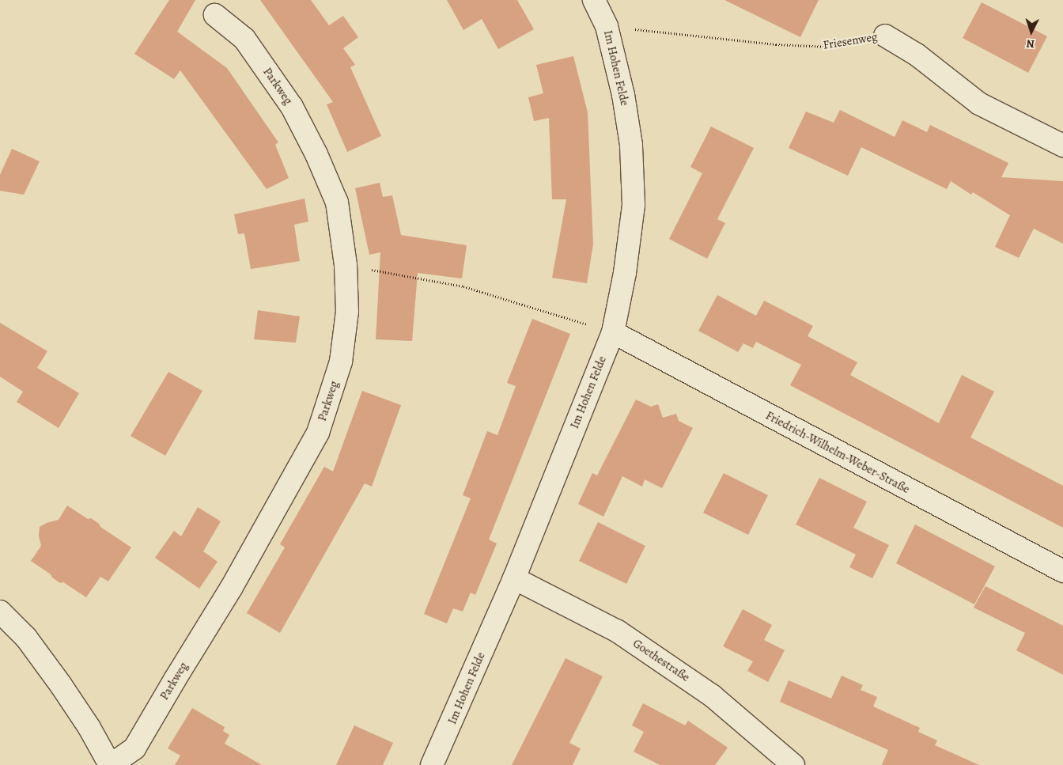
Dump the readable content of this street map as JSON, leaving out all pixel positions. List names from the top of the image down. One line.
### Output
{"streets":{"street":["Friesenweg","Im Hohen Felde","Parkweg","Friedrich-Wilhelm-Weber-Straße","Goethestraße"]},"crossings":[["Friesenweg","Im Hohen Felde"],["Im Hohen Felde","Friedrich-Wilhelm-Weber-Straße"],["Im Hohen Felde","Goethestraße"]],"north":"bottom"}
